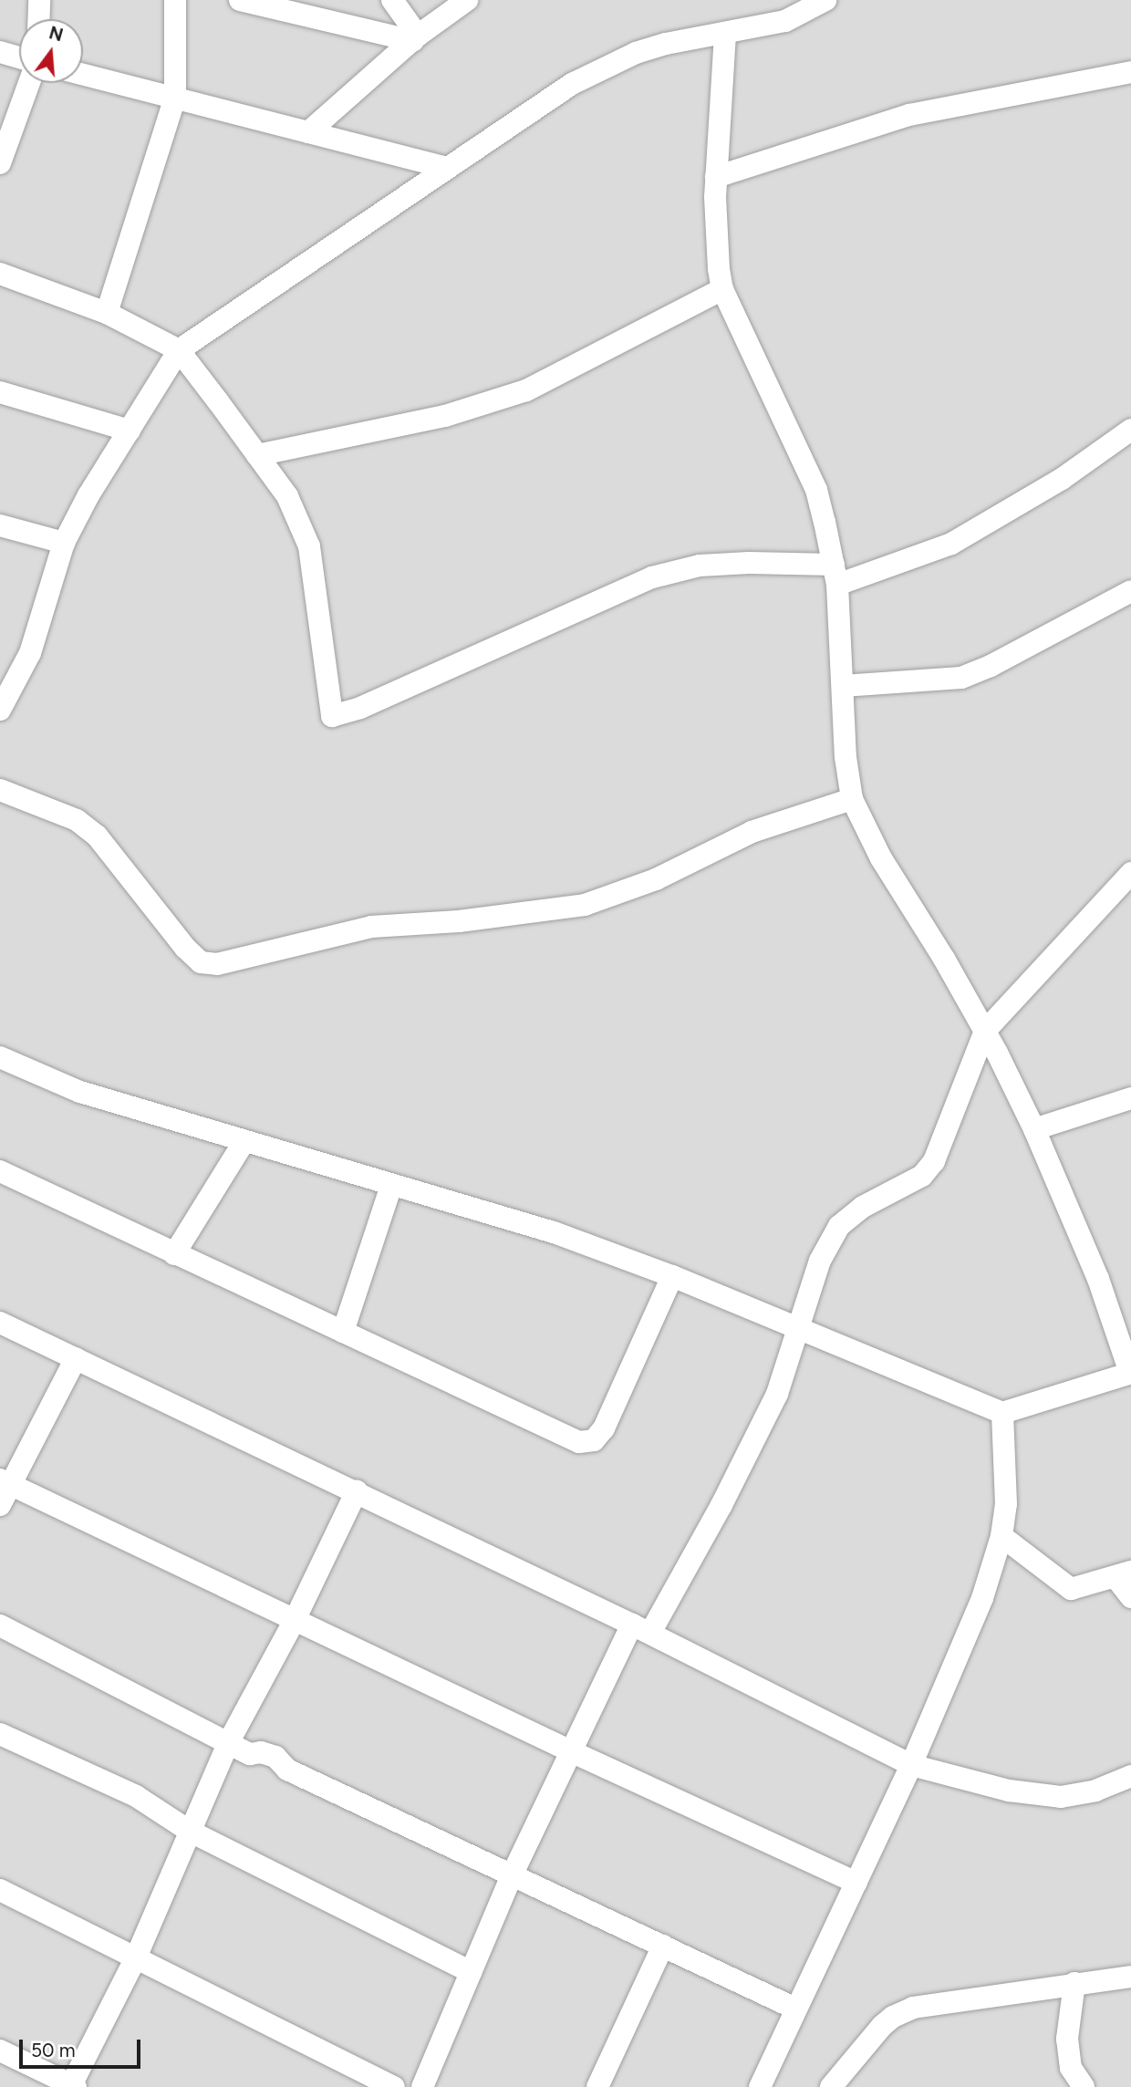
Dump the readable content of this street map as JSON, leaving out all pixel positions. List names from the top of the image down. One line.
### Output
{"scale_bar":"50 m","north":"top"}
